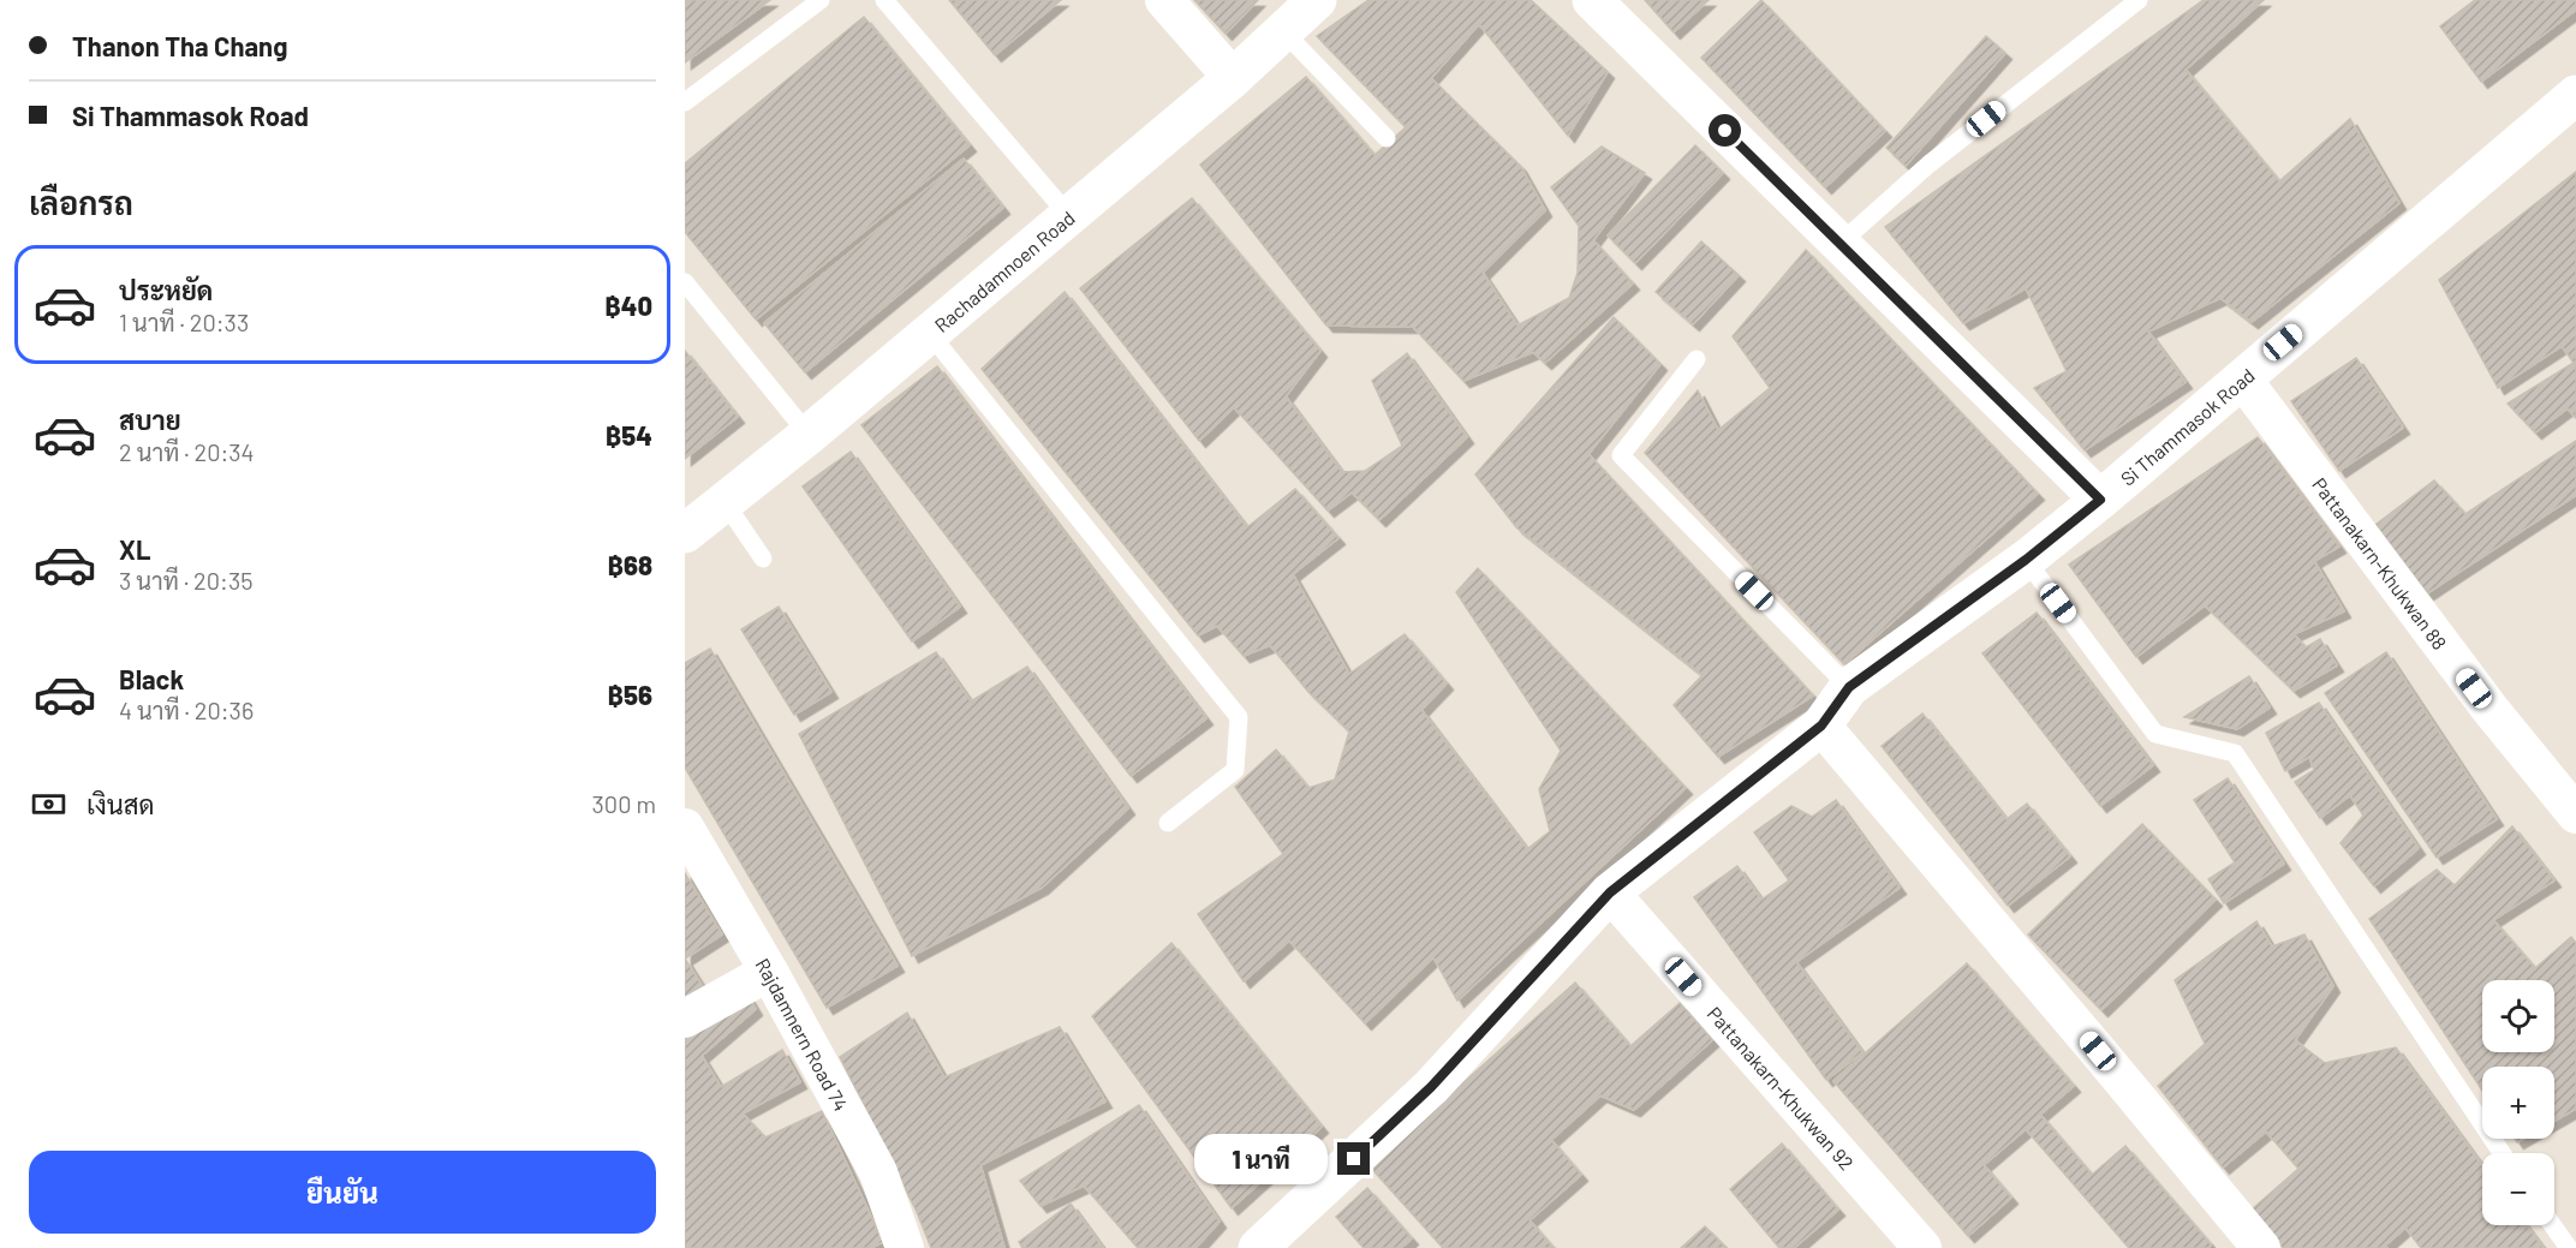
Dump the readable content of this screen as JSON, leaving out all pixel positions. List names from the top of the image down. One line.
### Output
{"streets":{"street":["Rachadamnoen Road","Si Thammasok Road","Pattanakarn-Khukwan 88","Rajdamnern Road 74","Pattanakarn-Khukwan 92"]},"crossings":[["Si Thammasok Road","Pattanakarn-Khukwan 88"],["Si Thammasok Road","Pattanakarn-Khukwan 92"]],"page":{"banner":["Thanon Tha Chang","Si Thammasok Road"],"heading":"เลือกรถ","list":[{"name":"ประหยัด","note":"1 นาที · 20:33","value":"฿40"},{"name":"สบาย","note":"2 นาที · 20:34","value":"฿54"},{"name":"XL","note":"3 นาที · 20:35","value":"฿68"},{"name":"Black","note":"4 นาที · 20:36","value":"฿56"}],"pay":["เงินสด","300 m"],"map_buttons":["+","−"],"bubble":"1 นาที","buttons":"ยืนยัน"}}
